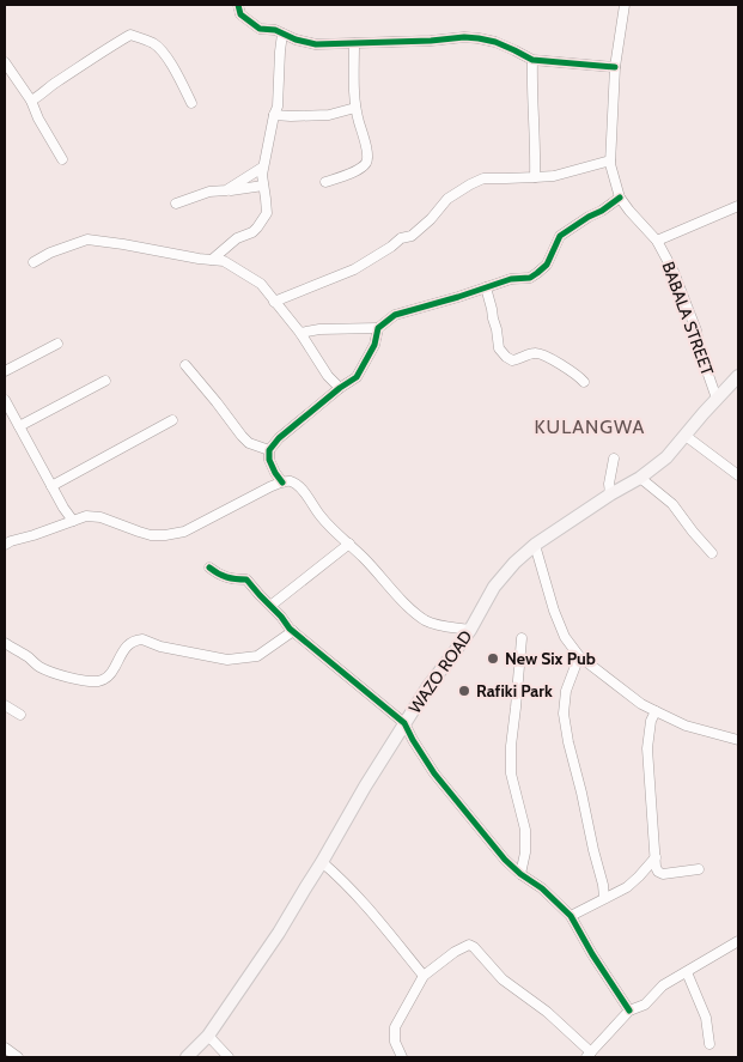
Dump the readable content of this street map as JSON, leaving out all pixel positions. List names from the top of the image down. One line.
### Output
{"streets":{"main road":["WAZO ROAD"],"street":["BABALA STREET"]},"crossings":[["BABALA STREET","WAZO ROAD"]],"districts":["KULANGWA"],"places":["New Six Pub","Rafiki Park"]}
